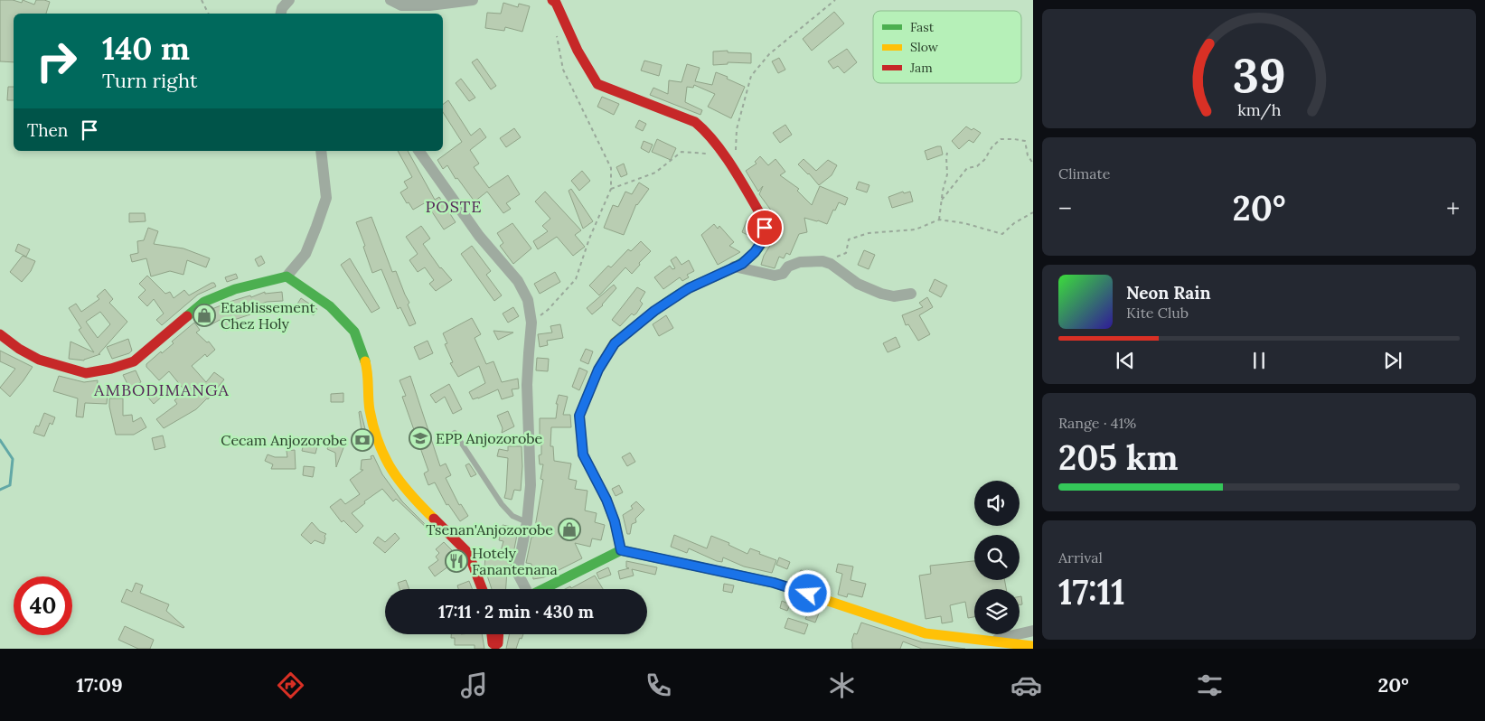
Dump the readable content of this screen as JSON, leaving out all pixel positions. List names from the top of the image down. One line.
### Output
{"districts":["POSTE","AMBODIMANGA"],"places":{"shop":["Etablissement Chez Holy","Tsenan'Anjozorobe"],"school or university":["EPP Anjozorobe"],"bank":["Cecam Anjozorobe"],"restaurant":["Hotely Fanantenana"]},"legend":["Fast","Slow","Jam"],"page":{"turn":["140 m","Turn right"],"then":"Then","tile":["Climate",["Range · 41%","205 km"],["Arrival","17:11"]],"heat":["−","20°","+"],"song":["Neon Rain","Kite Club"],"limit":"40","trip":"17:11 · 2 min · 430 m","tabs":["17:09","20°"],"gauge":["39","km/h"]}}
